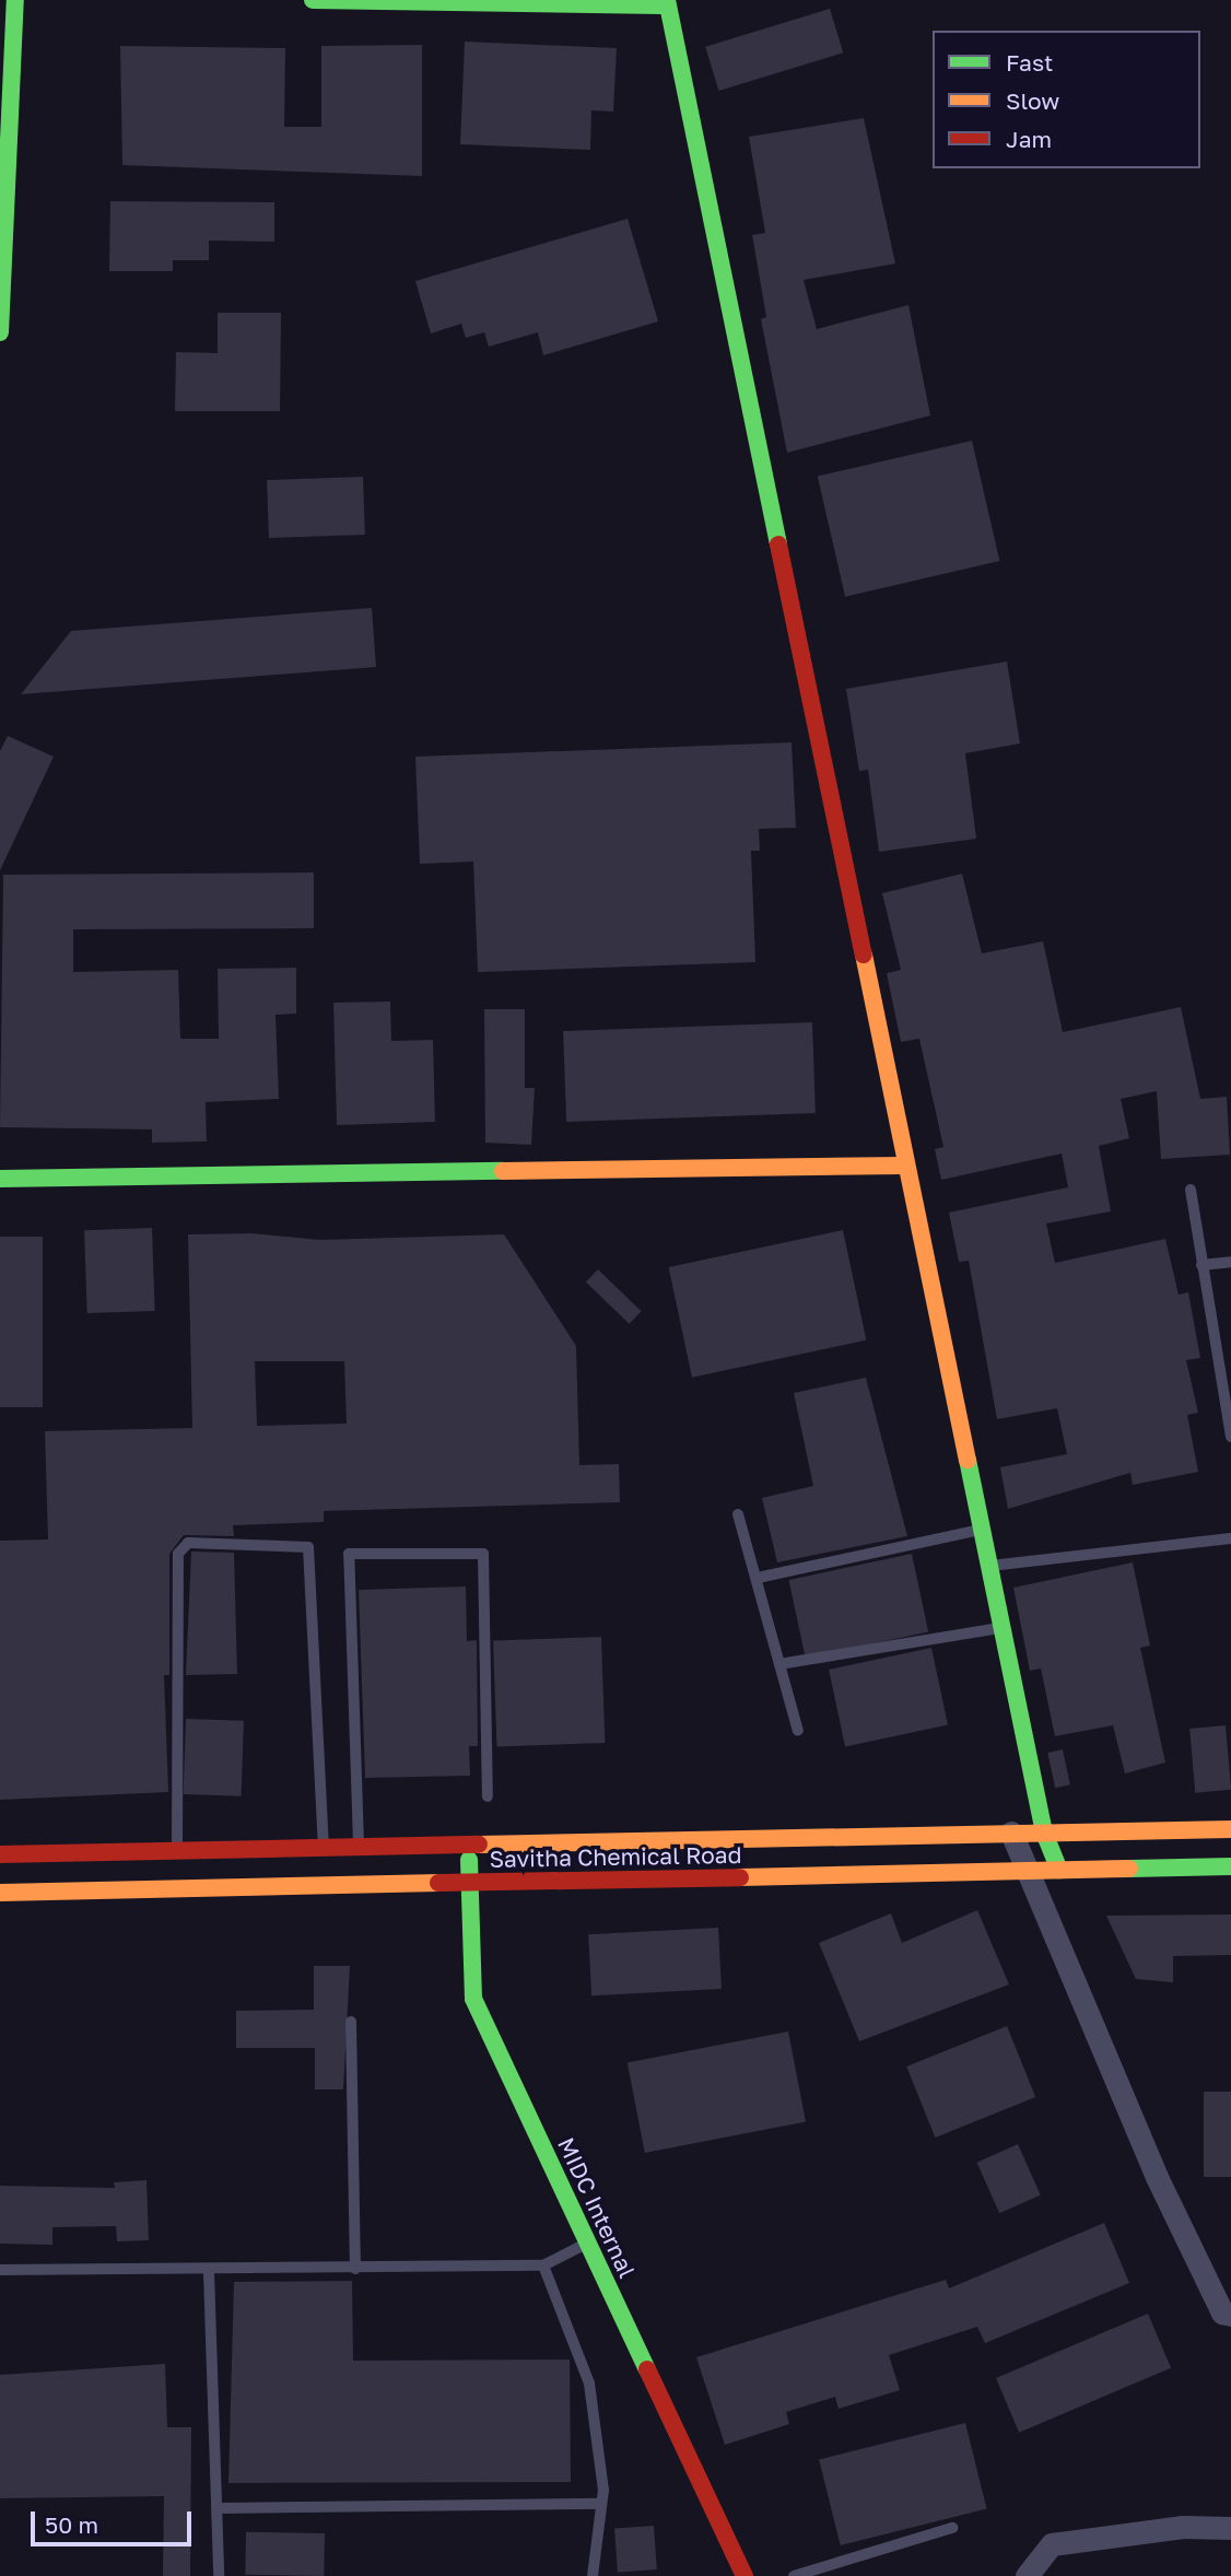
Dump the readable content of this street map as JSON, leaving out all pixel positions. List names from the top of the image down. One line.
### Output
{"streets":{"main road":["Savitha Chemical Road","MIDC Internal"]},"crossings":[["Savitha Chemical Road","MIDC Internal"]],"legend":["Fast","Slow","Jam"],"scale_bar":"50 m"}
